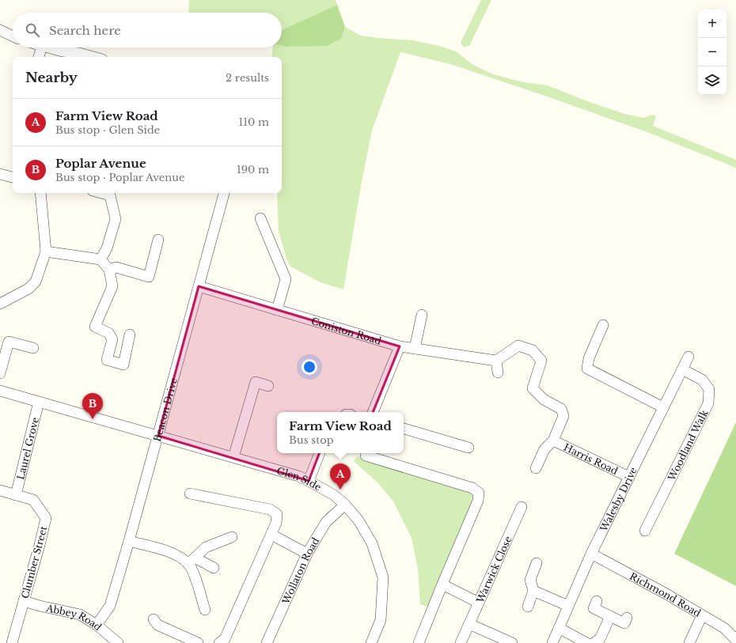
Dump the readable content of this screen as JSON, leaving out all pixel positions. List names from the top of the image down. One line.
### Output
{"streets":{"street":["Coniston Road","Beacon Drive","Woodland Walk","Laurel Grove","Harris Road","Glen Side","Walesby Drive","Clumber Street","Warwick Close","Wollaton Road","Richmond Road","Abbey Road"]},"crossings":[["Coniston Road","Beacon Drive"],["Coniston Road","Harris Road"],["Beacon Drive","Glen Side"],["Beacon Drive","Abbey Road"],["Woodland Walk","Walesby Drive"],["Laurel Grove","Glen Side"],["Laurel Grove","Clumber Street"],["Harris Road","Walesby Drive"],["Glen Side","Wollaton Road"],["Walesby Drive","Richmond Road"],["Clumber Street","Abbey Road"]],"page":{"map_buttons":["+","−"],"search":"Search here","heading":["Nearby","2 results"],"list":[{"mark":"A","name":"Farm View Road","note":"Bus stop · Glen Side","value":"110 m"},{"mark":"B","name":"Poplar Avenue","note":"Bus stop · Poplar Avenue","value":"190 m"}],"pins":["B","A"],"popup":["Farm View Road","Bus stop"]}}
